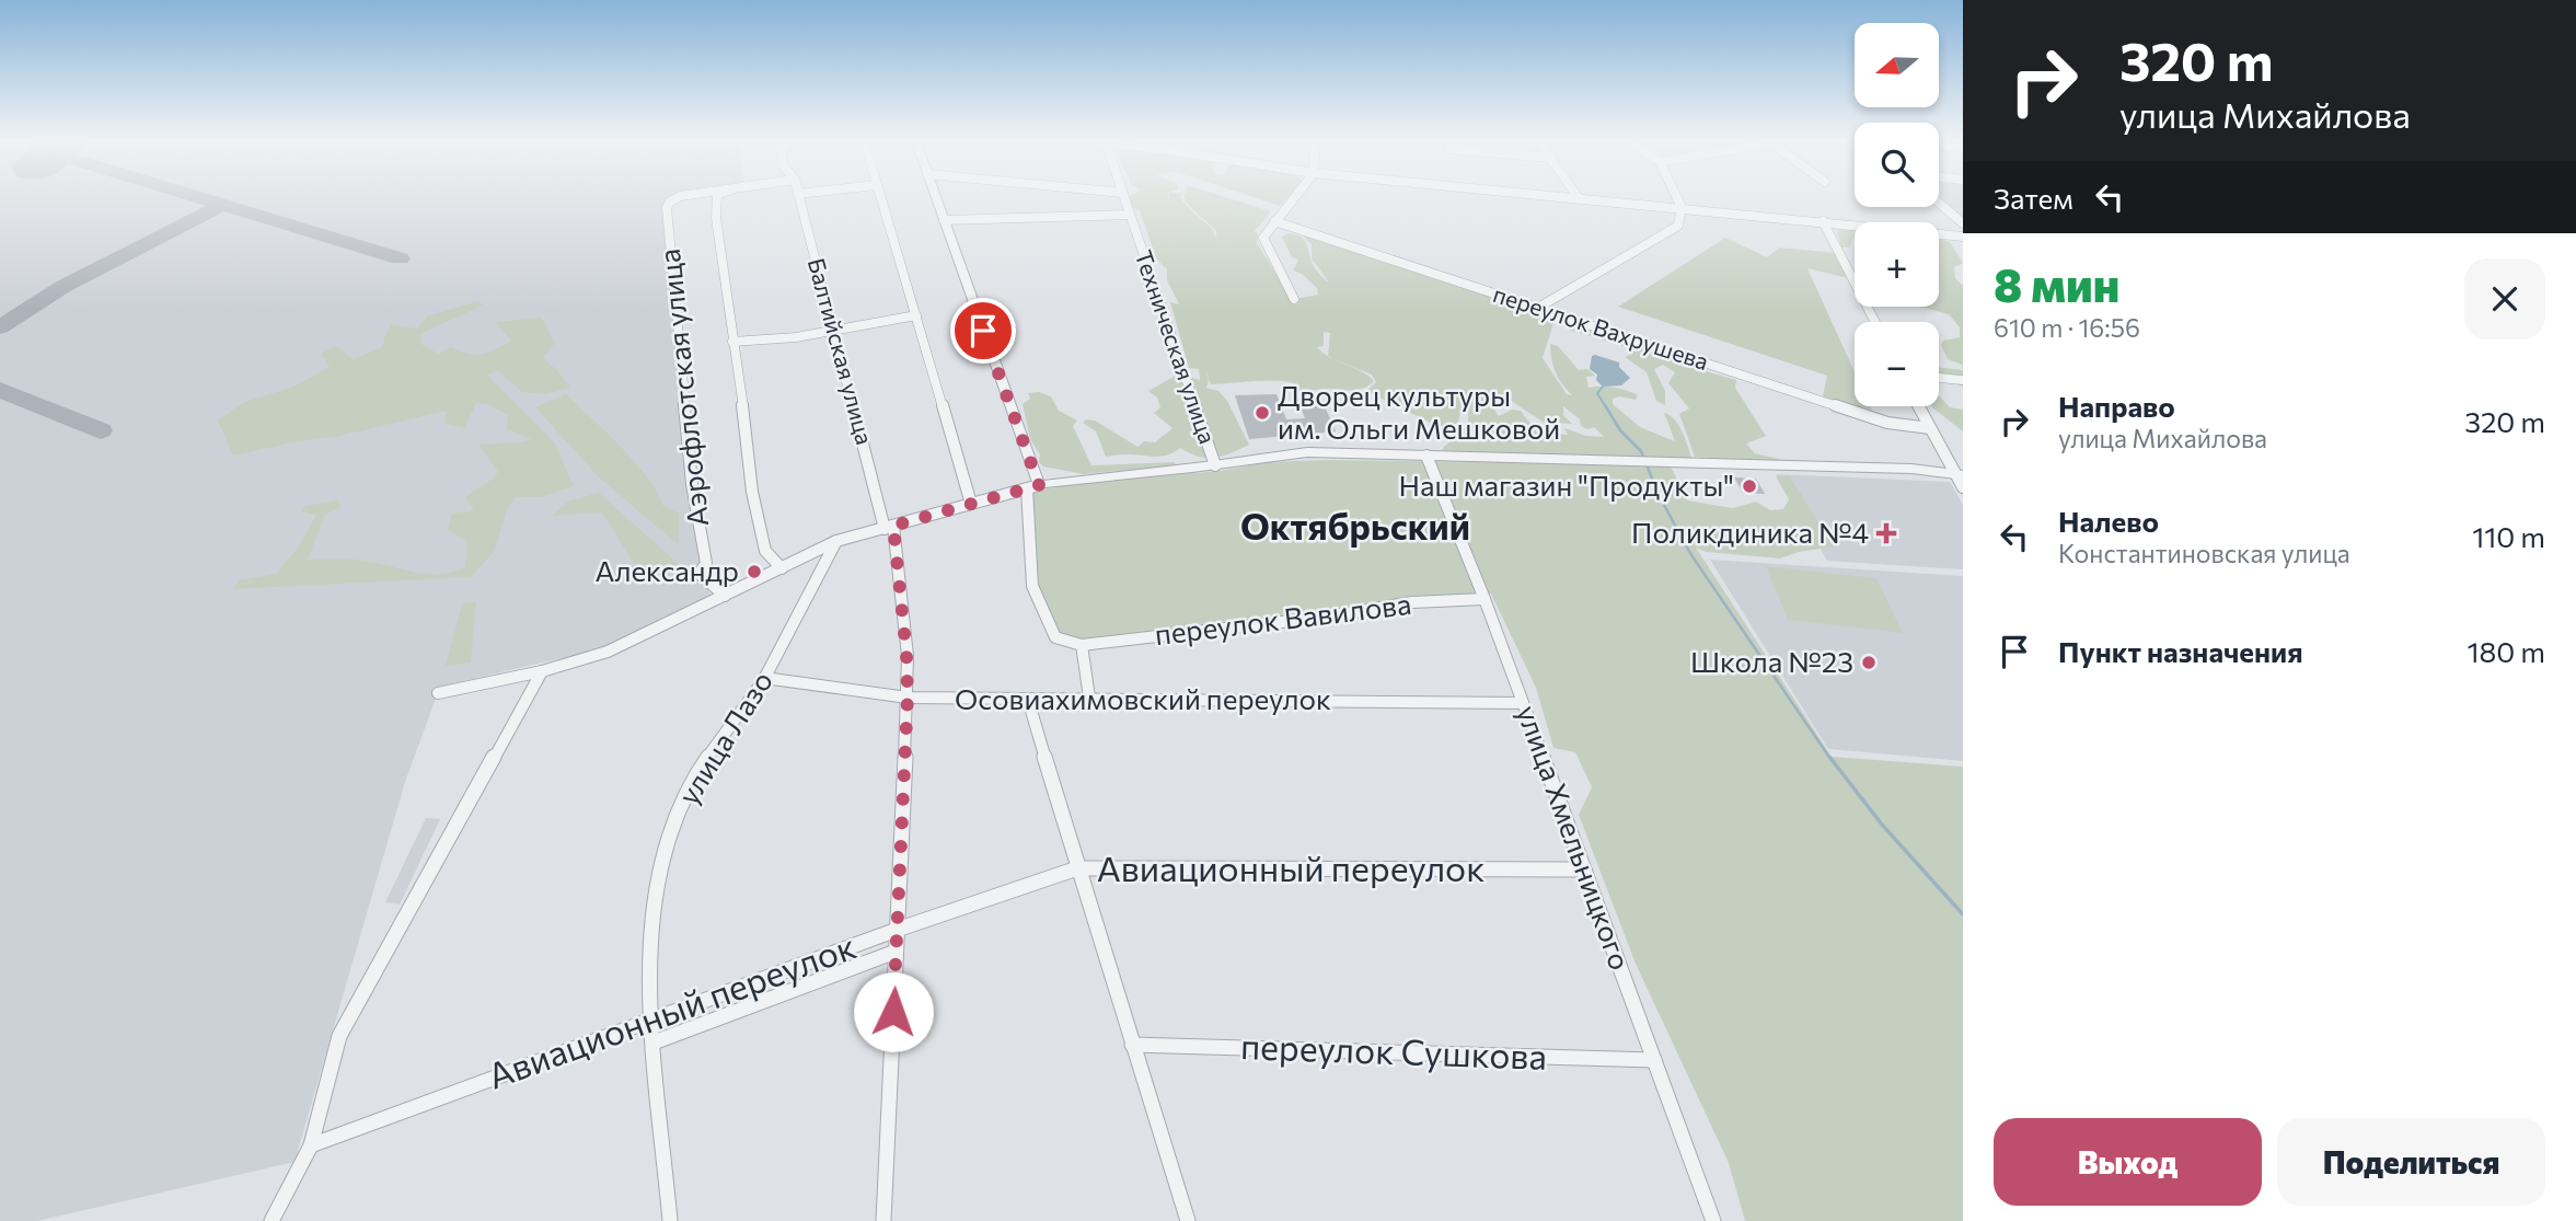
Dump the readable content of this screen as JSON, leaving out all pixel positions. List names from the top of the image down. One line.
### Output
{"streets":{"street":["переулок Вахрушева","Техническая улица","Балтийская улица","Аэрофлотская улица","переулок Вавилова","Осовиахимовский переулок","улица Лазо","улица Хмельницкого","Авиационный переулок","переулок Сушкова"]},"crossings":[["Балтийская улица","Осовиахимовский переулок"],["Балтийская улица","Авиационный переулок"],["переулок Вавилова","улица Хмельницкого"],["Осовиахимовский переулок","улица Лазо"],["Осовиахимовский переулок","улица Хмельницкого"],["улица Лазо","Авиационный переулок"],["улица Хмельницкого","Авиационный переулок"],["улица Хмельницкого","переулок Сушкова"]],"districts":["Октябрьский"],"places":{"other":["Дворец культуры им. Ольги Мешковой","Наш магазин \"Продукты\"","Александр","Школа №23"],"health":["Поликдиника №4"]},"north":"left","page":{"turn":["320 m","улица Михайлова"],"map_buttons":["+","−"],"then":"Затем","heading":["8 мин","610 m · 16:56"],"list":[{"name":"Направо","note":"улица Михайлова","value":"320 m"},{"name":"Налево","note":"Константиновская улица","value":"110 m"},{"name":"Пункт назначения","value":"180 m"}],"buttons":["Выход","Поделиться"]}}
